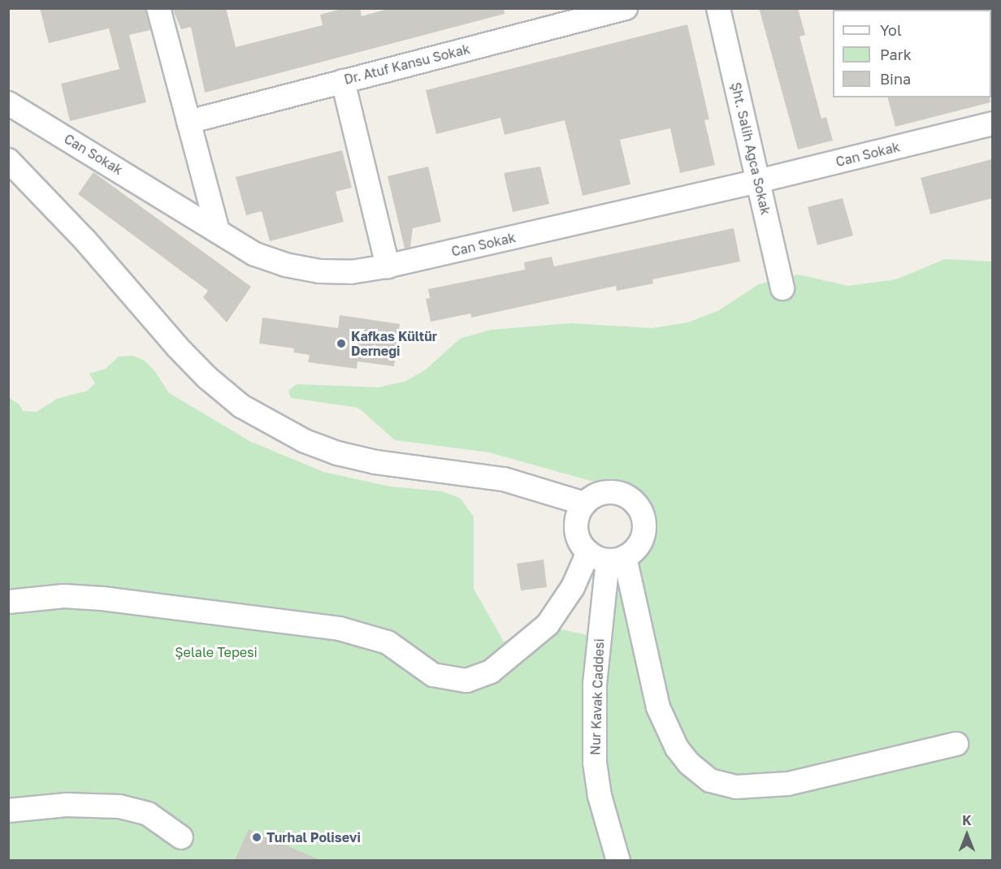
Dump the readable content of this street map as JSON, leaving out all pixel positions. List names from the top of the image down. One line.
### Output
{"streets":{"street":["Dr. Atuf Kansu Sokak","Şht. Salih Ağca Sokak","Can Sokak","Nur Kavak Caddesi"]},"crossings":[["Şht. Salih Ağca Sokak","Can Sokak"]],"parks":["Şelale Tepesi"],"places":["Kafkas Kültür Derneği","Turhal Polisevi"],"legend":["Yol","Park","Bina"],"north":"top"}
